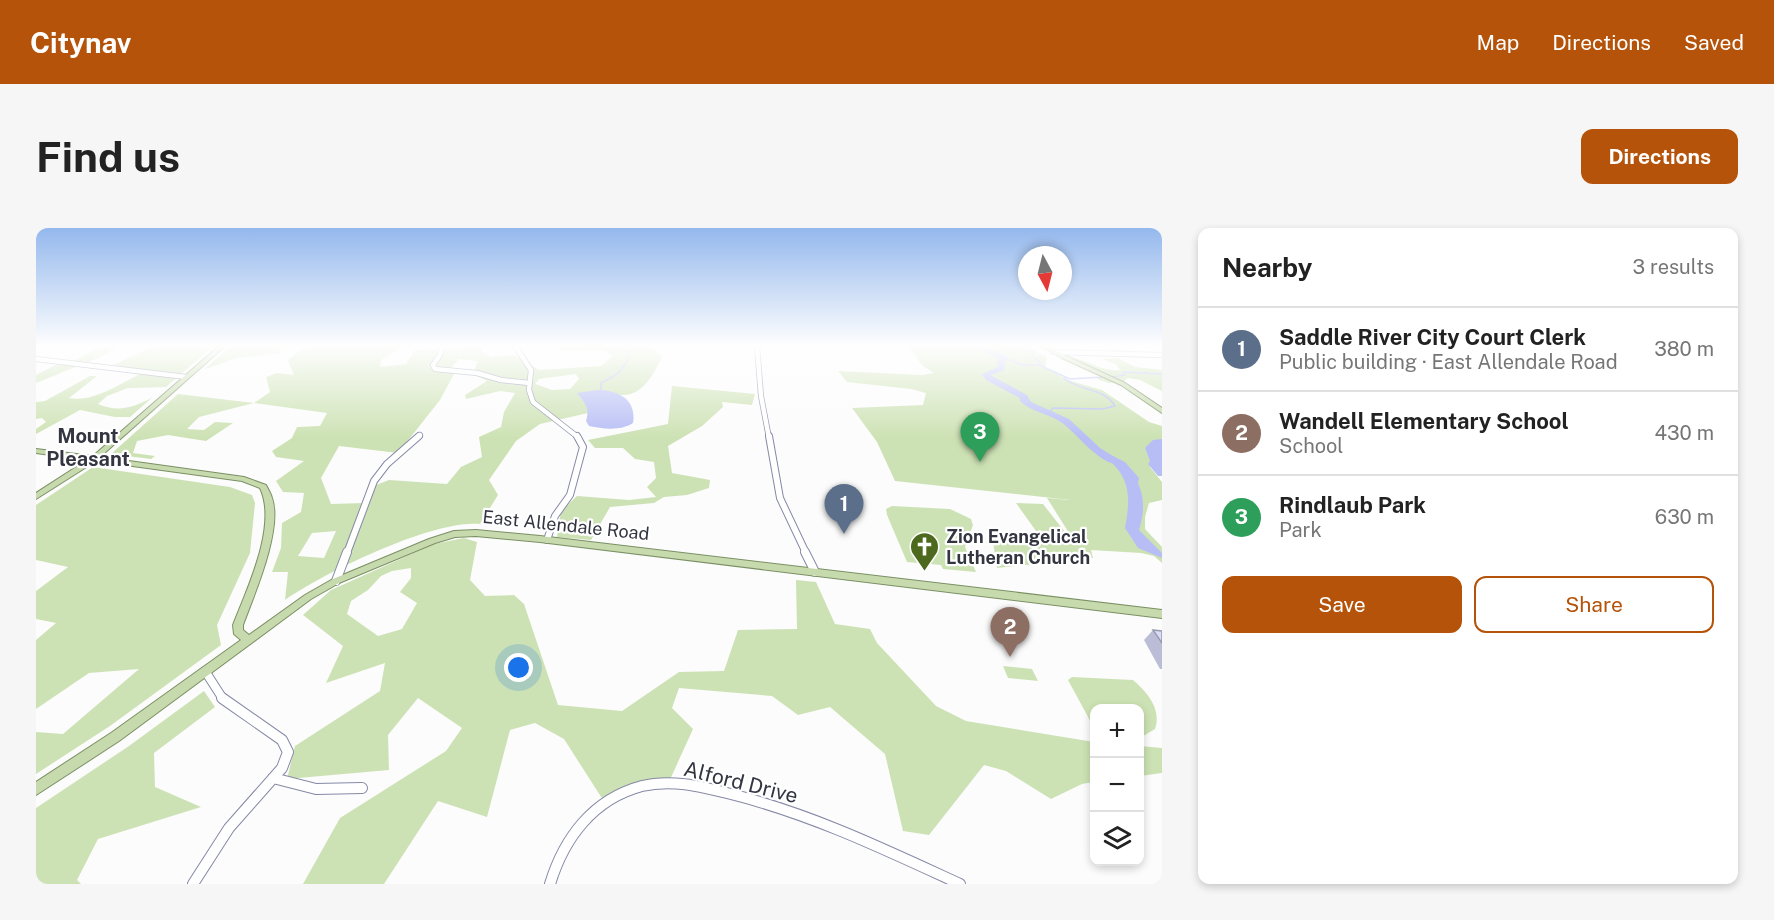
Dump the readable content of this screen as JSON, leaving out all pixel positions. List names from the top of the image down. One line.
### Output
{"streets":{"main road":["East Allendale Road"],"street":["Alford Drive"]},"districts":["Mount Pleasant"],"places":{"church":["Zion Evangelical Lutheran Church"]},"north":"bottom","page":{"header":"Citynav","nav":["Map","Directions","Saved"],"buttons":["Directions",["Save","Share"]],"title":"Find us","heading":["Nearby","3 results"],"list":[{"mark":"1","name":"Saddle River City Court Clerk","note":"Public building · East Allendale Road","value":"380 m"},{"mark":"2","name":"Wandell Elementary School","note":"School","value":"430 m"},{"mark":"3","name":"Rindlaub Park","note":"Park","value":"630 m"}],"pins":["3","1","2"],"map_buttons":["+","−"]}}
